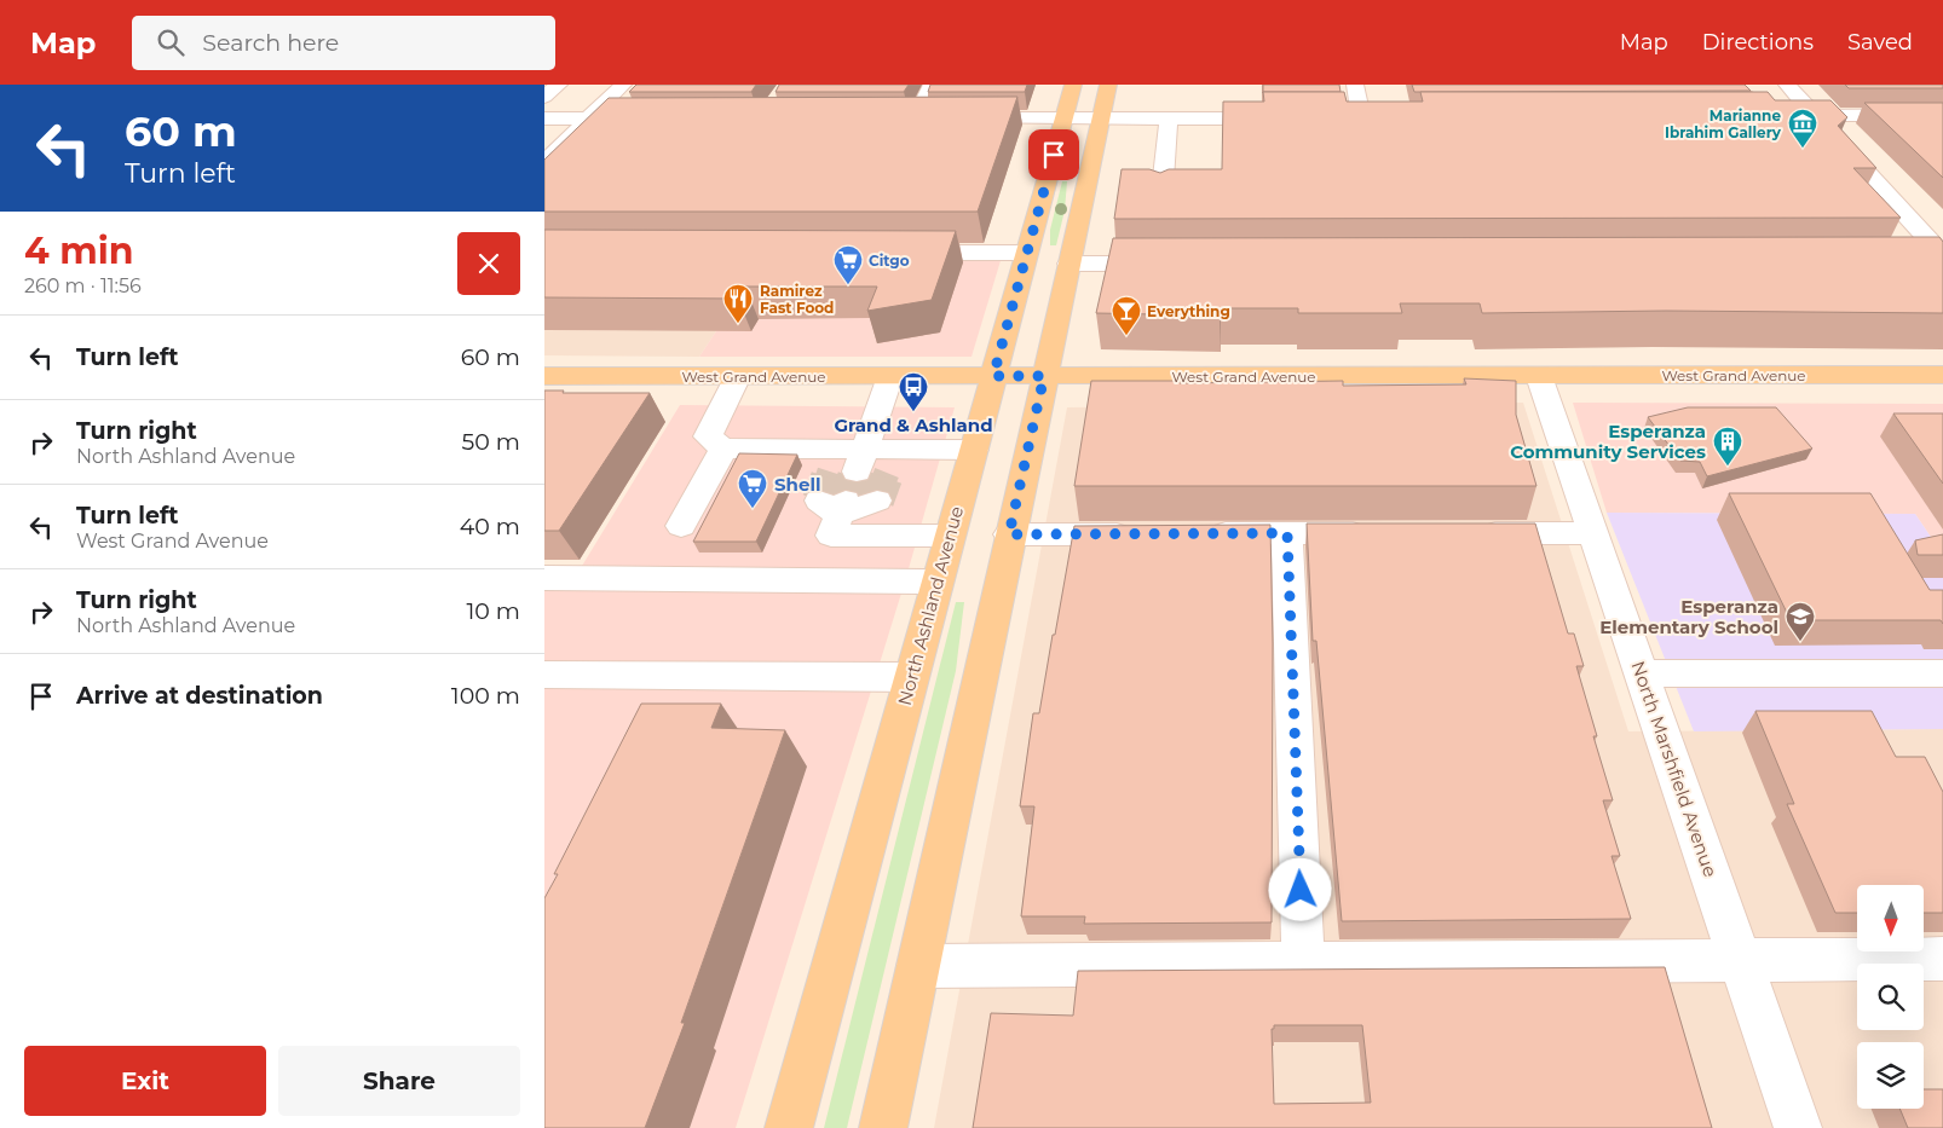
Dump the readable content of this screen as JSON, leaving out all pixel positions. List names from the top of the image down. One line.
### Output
{"streets":{"main road":["West Grand Avenue","North Ashland Avenue"],"street":["North Marshfield Avenue"]},"crossings":[["West Grand Avenue","North Ashland Avenue"],["West Grand Avenue","North Marshfield Avenue"]],"places":{"museum":["Marianne Ibrahim Gallery"],"supermarket":["Citgo","Shell"],"restaurant":["Ramirez Fast Food"],"bar":["Everything"],"bus stop":["Grand & Ashland"],"building":["Esperanza Community Services"],"school or university":["Esperanza Elementary School"]},"north":"bottom","page":{"header":"Map","search":"Search here","nav":["Map","Directions","Saved"],"turn":["60 m","Turn left"],"heading":["4 min","260 m · 11:56"],"list":[{"name":"Turn left","value":"60 m"},{"name":"Turn right","note":"North Ashland Avenue","value":"50 m"},{"name":"Turn left","note":"West Grand Avenue","value":"40 m"},{"name":"Turn right","note":"North Ashland Avenue","value":"10 m"},{"name":"Arrive at destination","value":"100 m"}],"buttons":["Exit","Share"]}}
